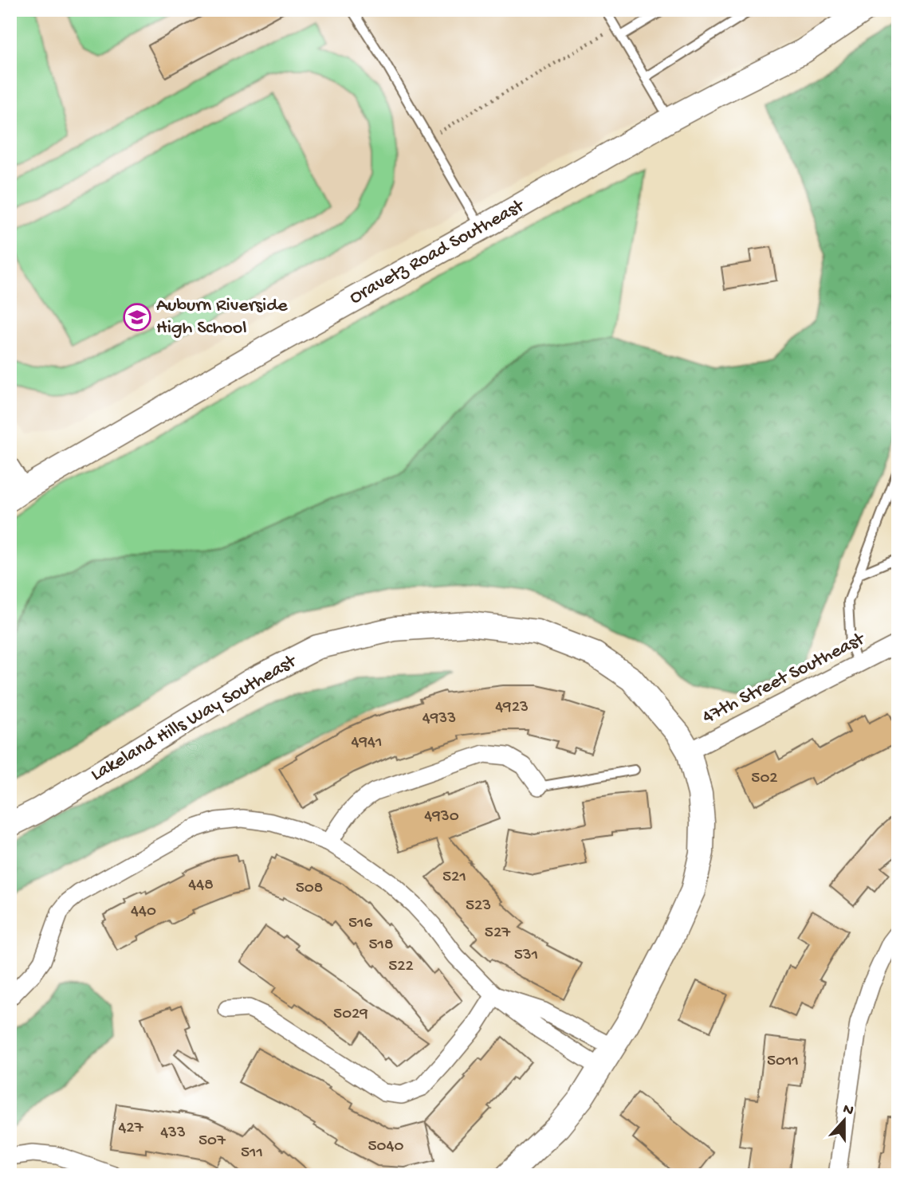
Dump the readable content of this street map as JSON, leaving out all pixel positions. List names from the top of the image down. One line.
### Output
{"streets":{"street":["Oravetz Road Southeast","47th Street Southeast","Lakeland Hills Way Southeast"]},"crossings":[["47th Street Southeast","Lakeland Hills Way Southeast"]],"places":{"school or university":["Auburn Riverside High School"]},"house_numbers":["4923","4933","4941","502","4930","521","448","508","523","440","516","527","518","531","522","5029","5011","427","433","507","5040","511"],"north":"top"}
